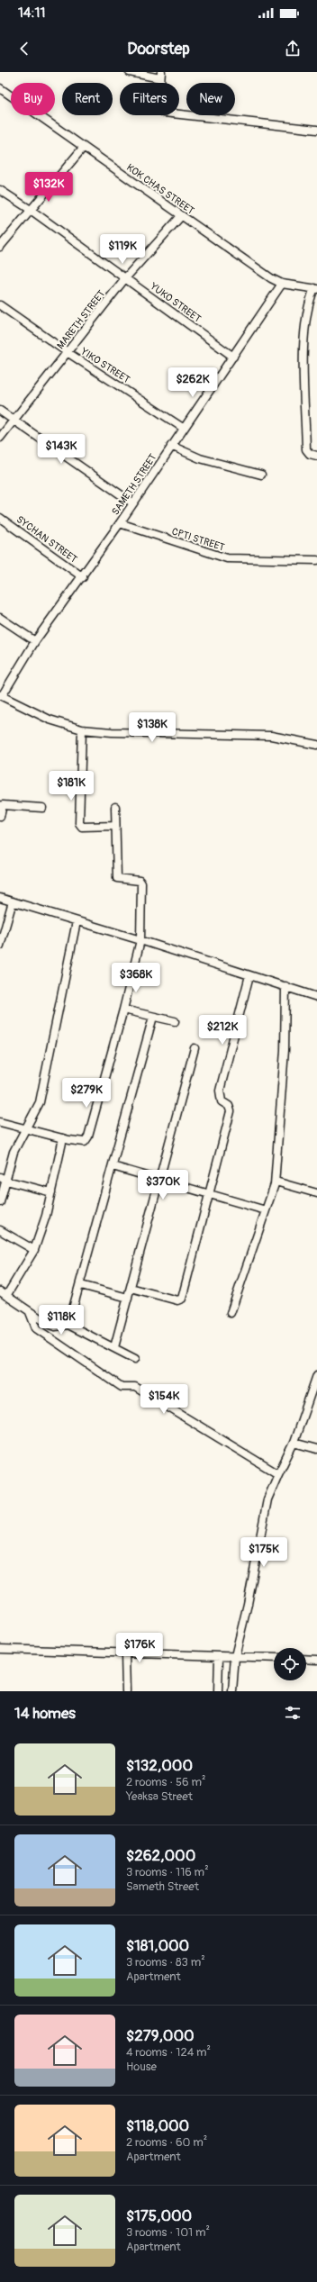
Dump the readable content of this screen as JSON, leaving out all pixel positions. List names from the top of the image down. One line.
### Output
{"streets":{"street":["KOK CHAS STREET","YUKO STREET","MARETH STREET","YIKO STREET","SAMETH STREET","SYCHAN STREET","CPTI STREET"]},"crossings":[["KOK CHAS STREET","MARETH STREET"],["KOK CHAS STREET","SAMETH STREET"],["YUKO STREET","MARETH STREET"],["YUKO STREET","SAMETH STREET"],["MARETH STREET","YIKO STREET"],["YIKO STREET","SAMETH STREET"],["SAMETH STREET","SYCHAN STREET"],["SAMETH STREET","CPTI STREET"]],"page":{"status":"14:11","header":"Doorstep","chip":["Buy","Rent","Filters","New"],"price":["$132K","$119K","$262K","$143K","$138K","$181K","$368K","$212K","$279K","$370K","$118K","$154K","$175K","$176K"],"heading":"14 homes","list":[{"name":"$132,000","note":"2 rooms · 56 m² · Yeaksa Street"},{"name":"$262,000","note":"3 rooms · 116 m² · Sameth Street"},{"name":"$181,000","note":"3 rooms · 83 m² · Apartment"},{"name":"$279,000","note":"4 rooms · 124 m² · House"},{"name":"$118,000","note":"2 rooms · 60 m² · Apartment"},{"name":"$175,000","note":"3 rooms · 101 m² · Apartment"}]}}
